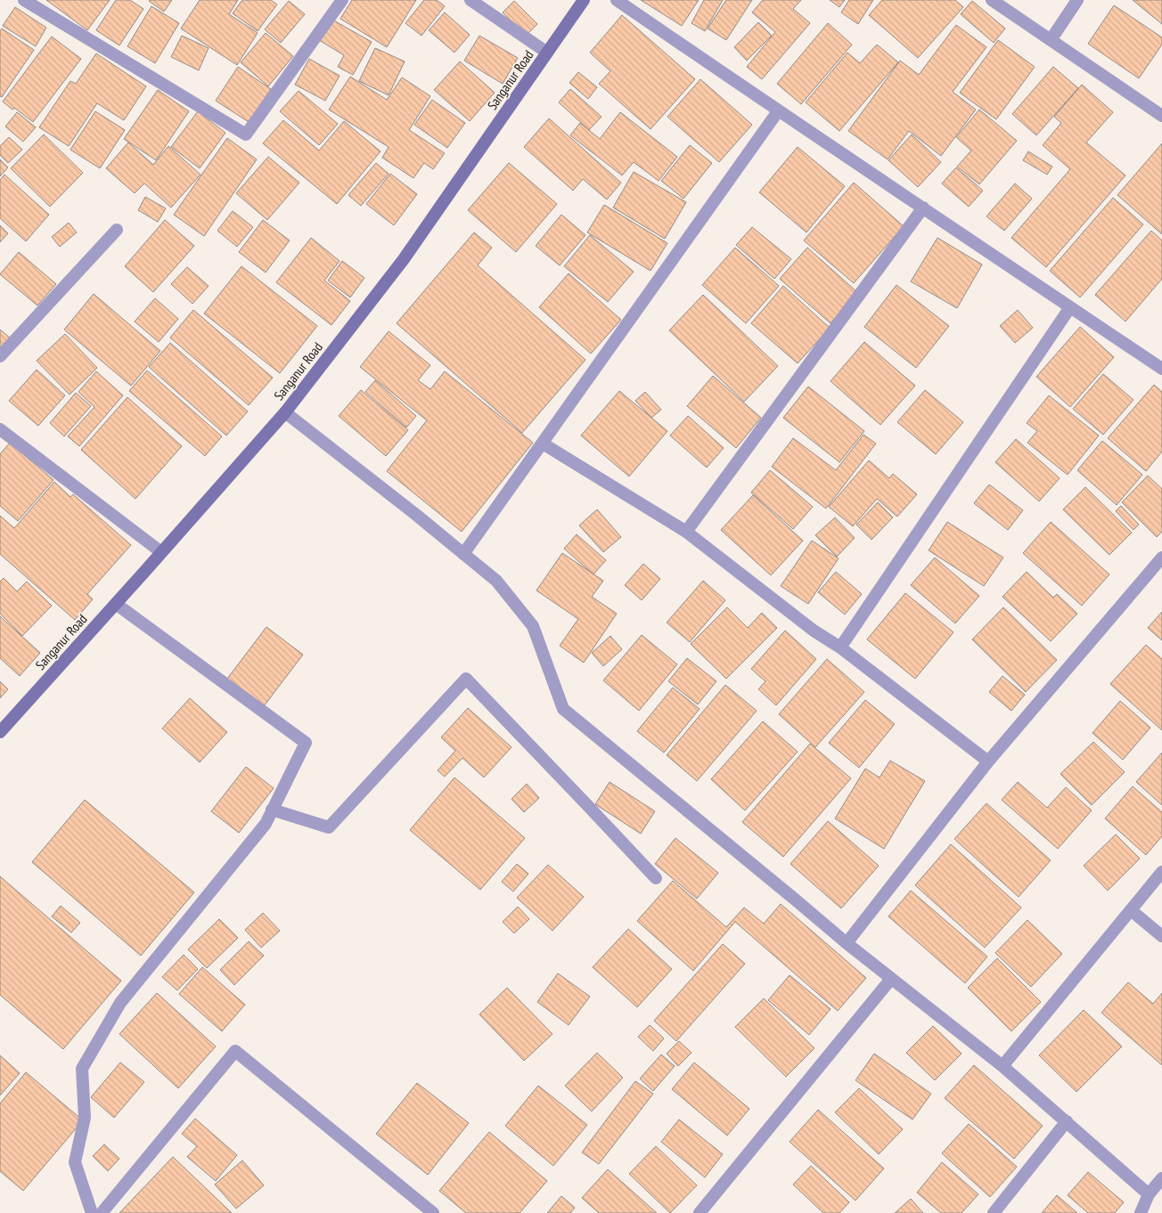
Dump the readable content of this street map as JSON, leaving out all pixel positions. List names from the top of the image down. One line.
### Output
{"streets":{"main road":["Sanganur Road"]}}
